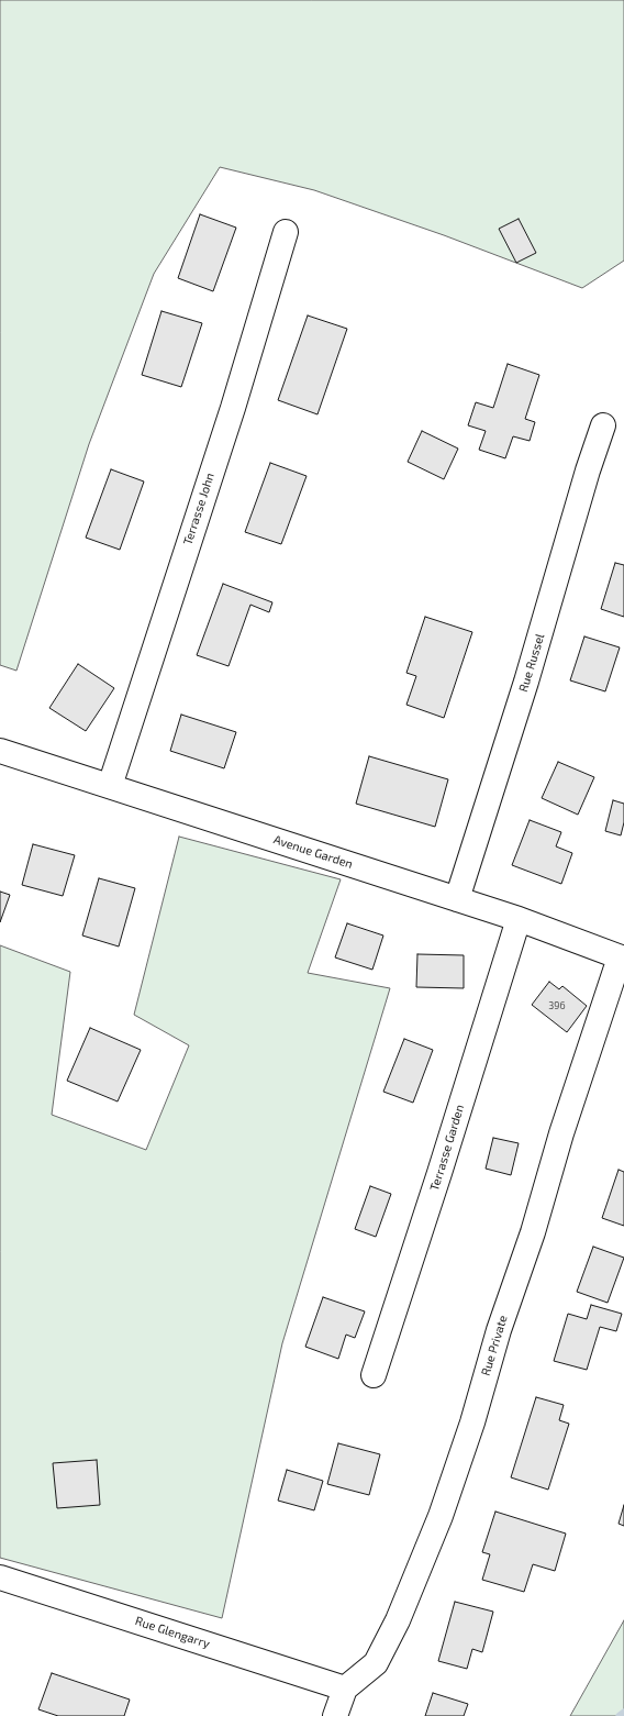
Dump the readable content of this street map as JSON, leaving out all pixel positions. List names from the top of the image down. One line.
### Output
{"streets":{"street":["Terrasse John","Rue Russel","Avenue Garden","Terrasse Garden","Rue Private","Rue Glengarry"]},"crossings":[["Terrasse John","Avenue Garden"],["Rue Russel","Avenue Garden"],["Avenue Garden","Terrasse Garden"],["Avenue Garden","Rue Private"],["Rue Private","Rue Glengarry"]],"house_numbers":["396"]}
